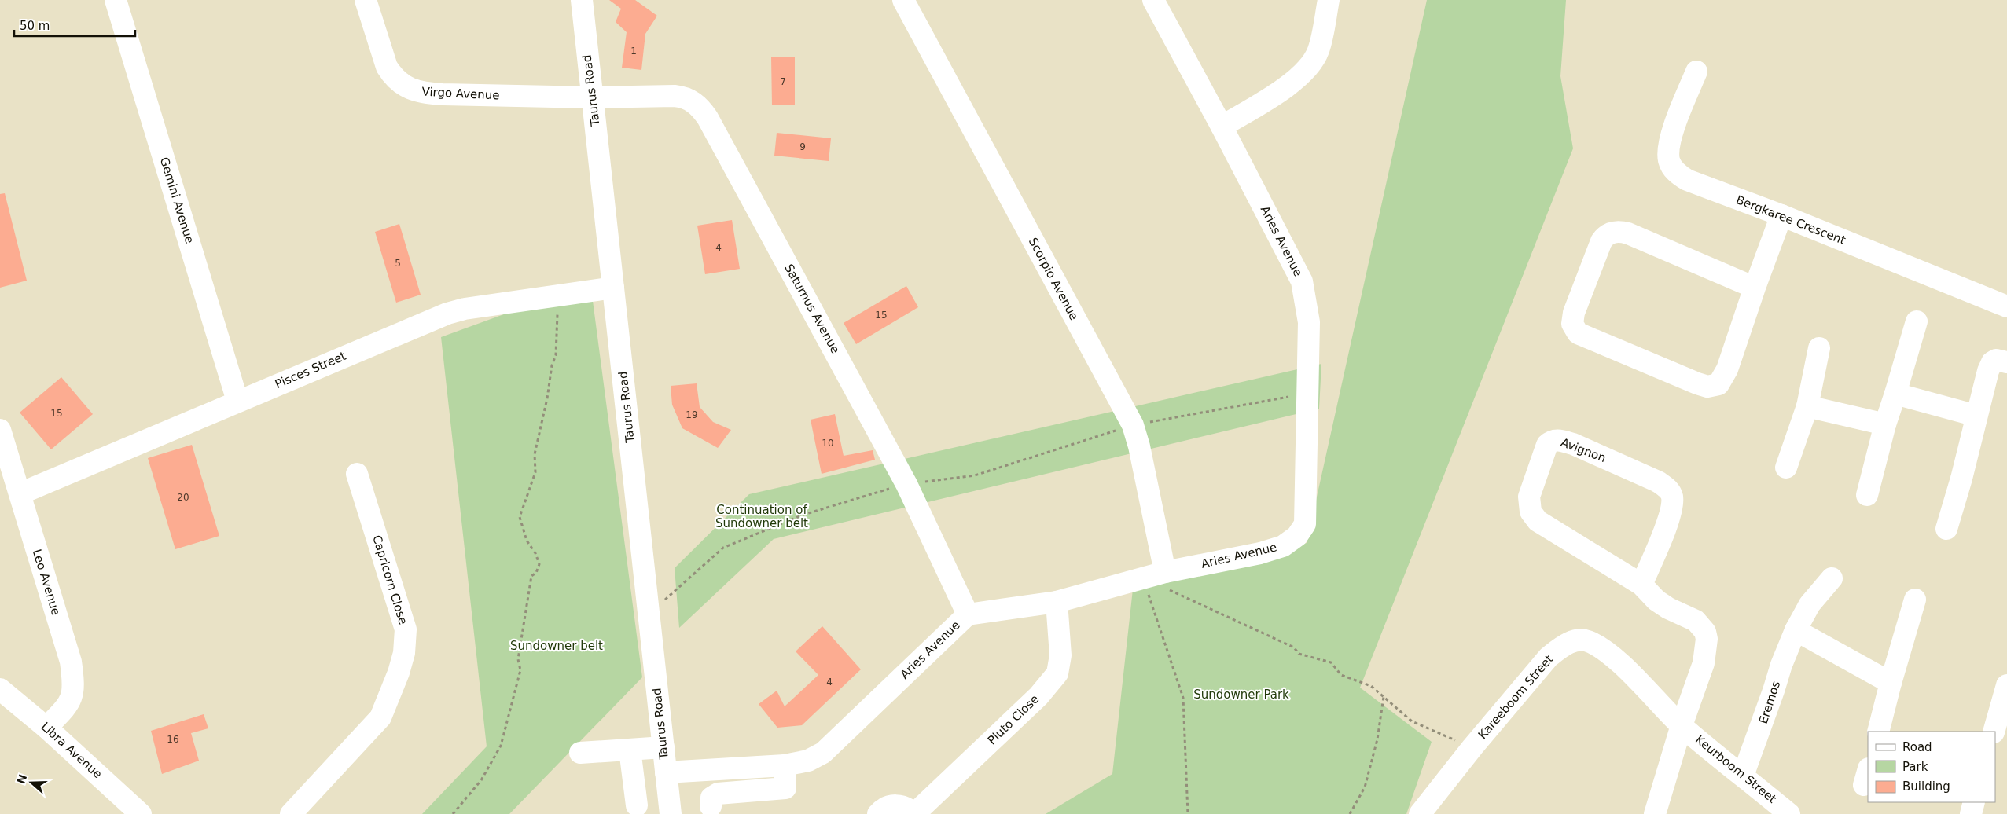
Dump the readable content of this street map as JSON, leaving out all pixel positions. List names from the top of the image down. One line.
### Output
{"streets":{"street":["Taurus Road","Virgo Avenue","Gemini Avenue","Bergkaree Crescent","Aries Avenue","Scorpio Avenue","Saturnus Avenue","Pisces Street","Avignon","Capricorn Close","Leo Avenue","Kareeboom Street","Eremos","Pluto Close","Libra Avenue","Keurboom Street"]},"crossings":[["Taurus Road","Virgo Avenue"],["Taurus Road","Aries Avenue"],["Taurus Road","Saturnus Avenue"],["Taurus Road","Pisces Street"],["Virgo Avenue","Saturnus Avenue"],["Gemini Avenue","Pisces Street"],["Aries Avenue","Scorpio Avenue"],["Aries Avenue","Saturnus Avenue"],["Aries Avenue","Pluto Close"],["Pisces Street","Leo Avenue"],["Avignon","Kareeboom Street"],["Avignon","Keurboom Street"],["Leo Avenue","Libra Avenue"],["Kareeboom Street","Keurboom Street"],["Eremos","Keurboom Street"]],"parks":["Continuation of Sundowner belt","Sundowner belt","Sundowner Park"],"house_numbers":["1","7","9","4","5","15","15","19","10","20","4","16"],"legend":["Road","Park","Building"],"scale_bar":"50 m","north":"left"}
